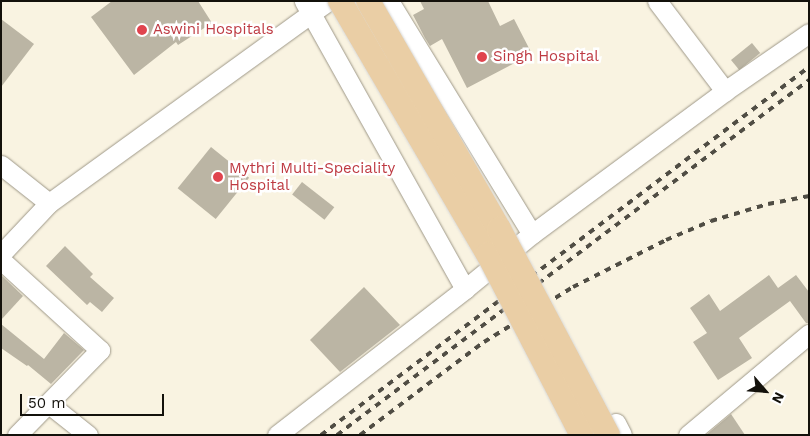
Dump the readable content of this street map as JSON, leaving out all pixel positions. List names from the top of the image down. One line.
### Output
{"places":["Aswini Hospitals","Singh Hospital","Mythri Multi-Speciality Hospital"],"scale_bar":"50 m","north":"bottom right"}
